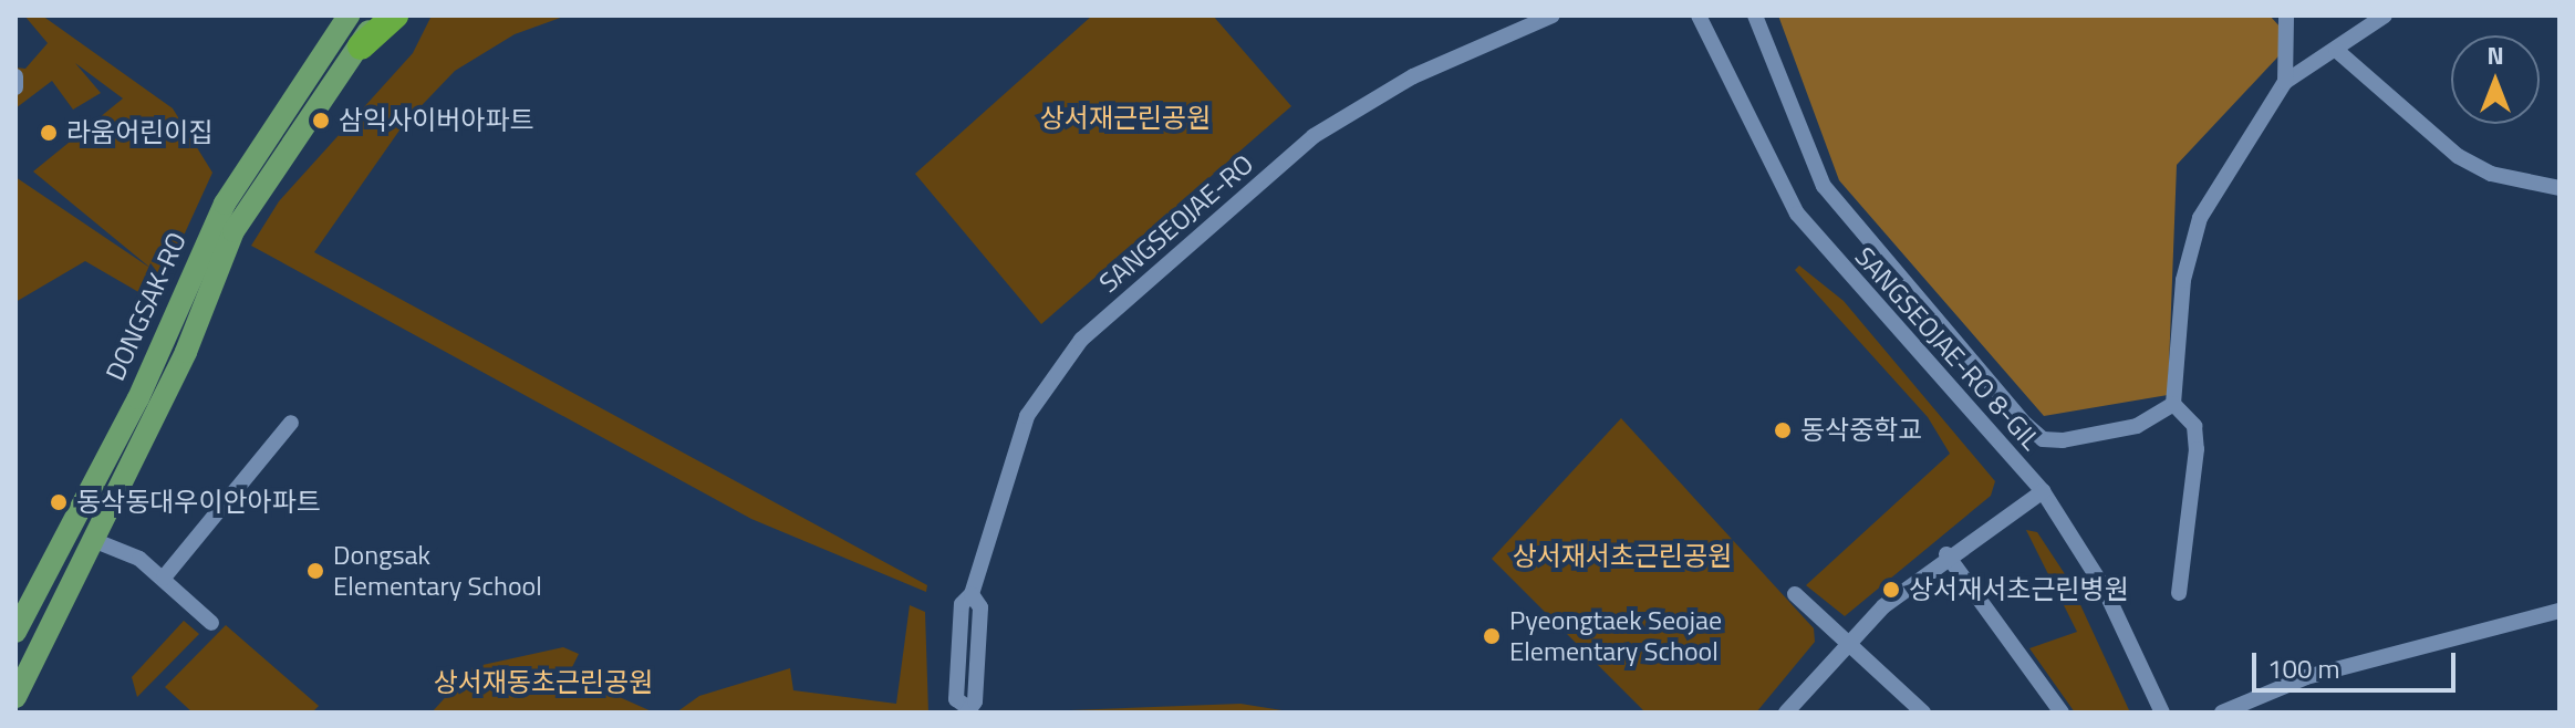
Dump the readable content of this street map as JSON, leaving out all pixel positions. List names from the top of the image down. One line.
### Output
{"streets":{"main road":["DONGSAK-RO"],"street":["SANGSEOJAE-RO","SANGSEOJAE-RO 8-GIL"]},"parks":["상서재근린공원","상서재서초근린공원","상서재동초근린공원"],"places":["삼익사이버아파트","라움어린이집","동삭중학교","동삭동대우이안아파트","Dongsak Elementary School","상서재서초근린병원","Pyeongtaek Seojae Elementary School"],"scale_bar":"100 m","north":"top"}
